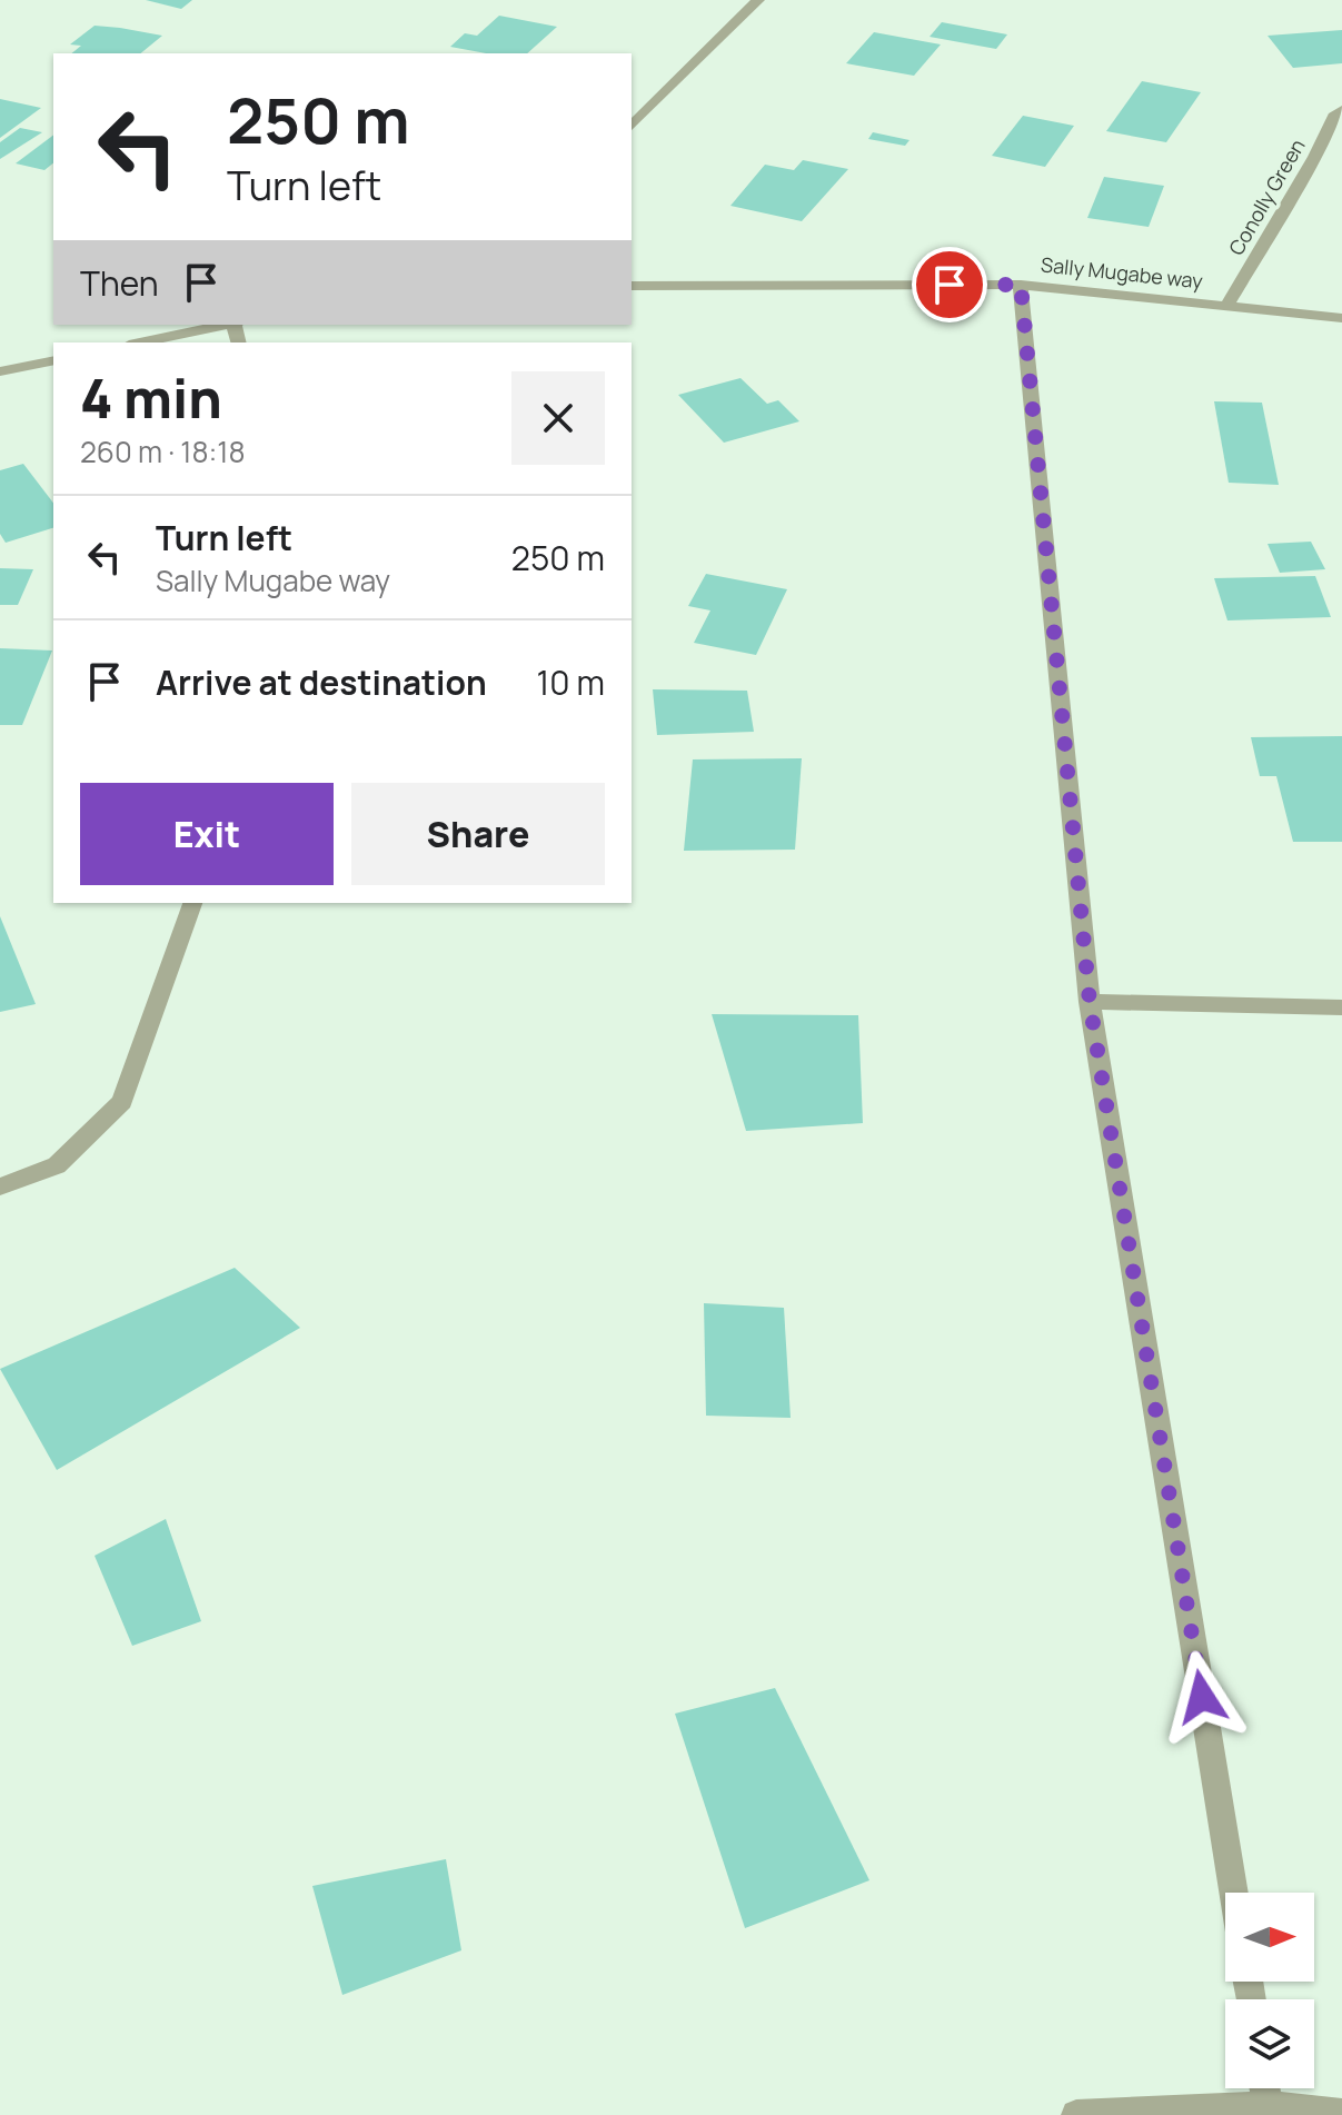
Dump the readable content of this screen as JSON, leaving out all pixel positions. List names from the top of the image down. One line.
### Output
{"streets":{"street":["Conolly Green","Sally Mugabe way"]},"crossings":[["Conolly Green","Sally Mugabe way"]],"north":"right","page":{"turn":["250 m","Turn left"],"then":"Then","heading":["4 min","260 m · 18:18"],"list":[{"name":"Turn left","note":"Sally Mugabe way","value":"250 m"},{"name":"Arrive at destination","value":"10 m"}],"buttons":["Exit","Share"]}}
